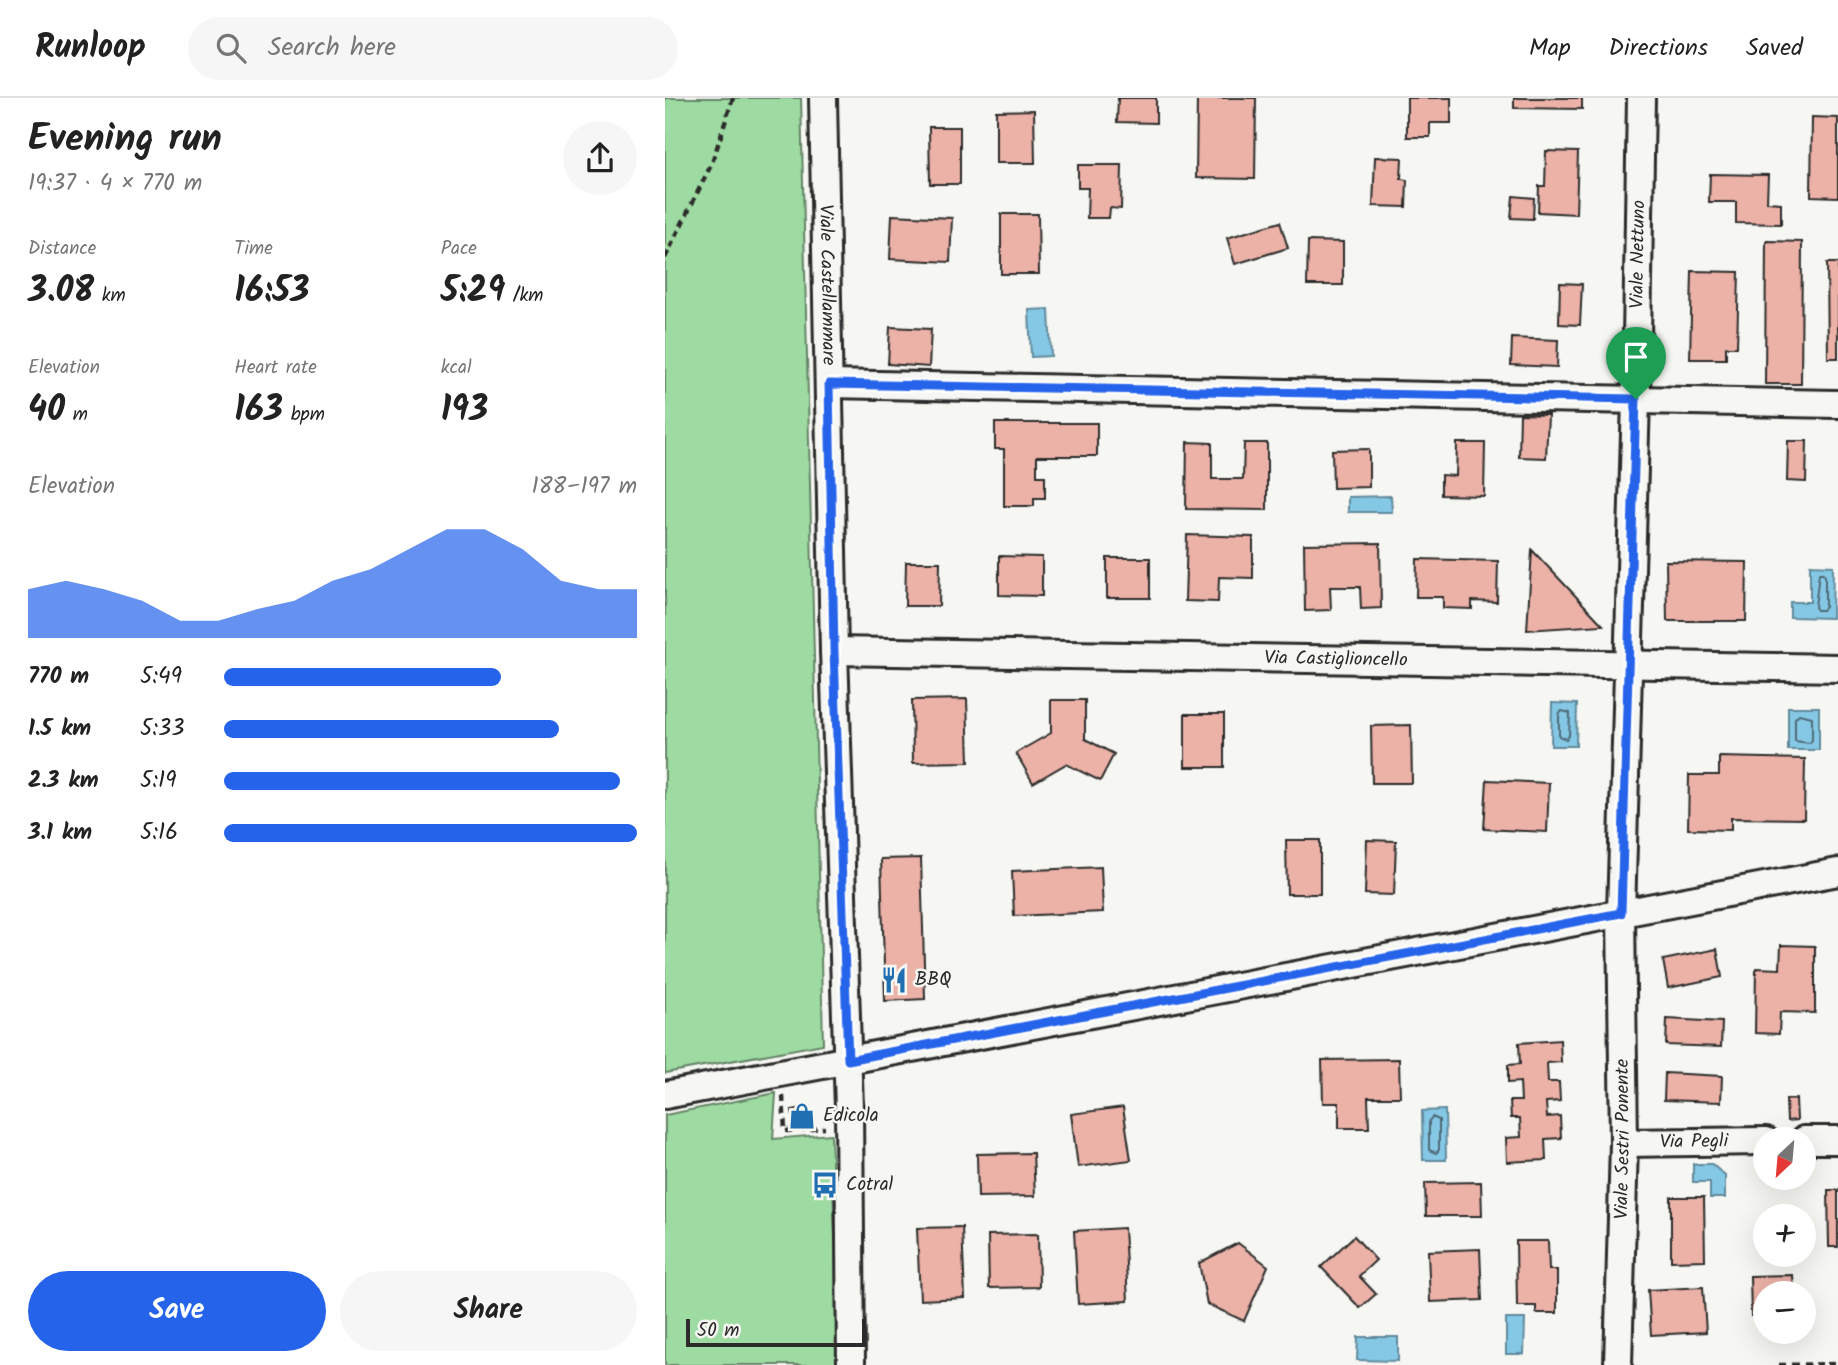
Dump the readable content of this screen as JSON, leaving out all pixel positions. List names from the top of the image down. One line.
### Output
{"streets":{"street":["Viale Nettuno","Viale Castellammare","Via Castiglioncello","Viale Sestri Ponente","Via Pegli"]},"crossings":[["Viale Nettuno","Via Castiglioncello"],["Viale Nettuno","Viale Sestri Ponente"],["Viale Castellammare","Via Castiglioncello"],["Viale Sestri Ponente","Via Pegli"]],"places":{"restaurant":["BBQ"],"shop":["Edicola"],"bus stop":["Cotral"]},"scale_bar":"50 m","north":"bottom left","page":{"header":"Runloop","search":"Search here","nav":["Map","Directions","Saved"],"heading":["Evening run","19:37 · 4 × 770 m"],"stats":[["Distance","3.08 km"],["Time","16:53"],["Pace","5:29 /km"],["Elevation","40 m"],["Heart rate","163 bpm"],["kcal","193"]],"chart":["Elevation","188–197 m"],"list":[{"name":"770 m","note":"5:49"},{"name":"1.5 km","note":"5:33"},{"name":"2.3 km","note":"5:19"},{"name":"3.1 km","note":"5:16"}],"map_buttons":["+","−"],"buttons":["Save","Share"],"scale":"50 m"}}
